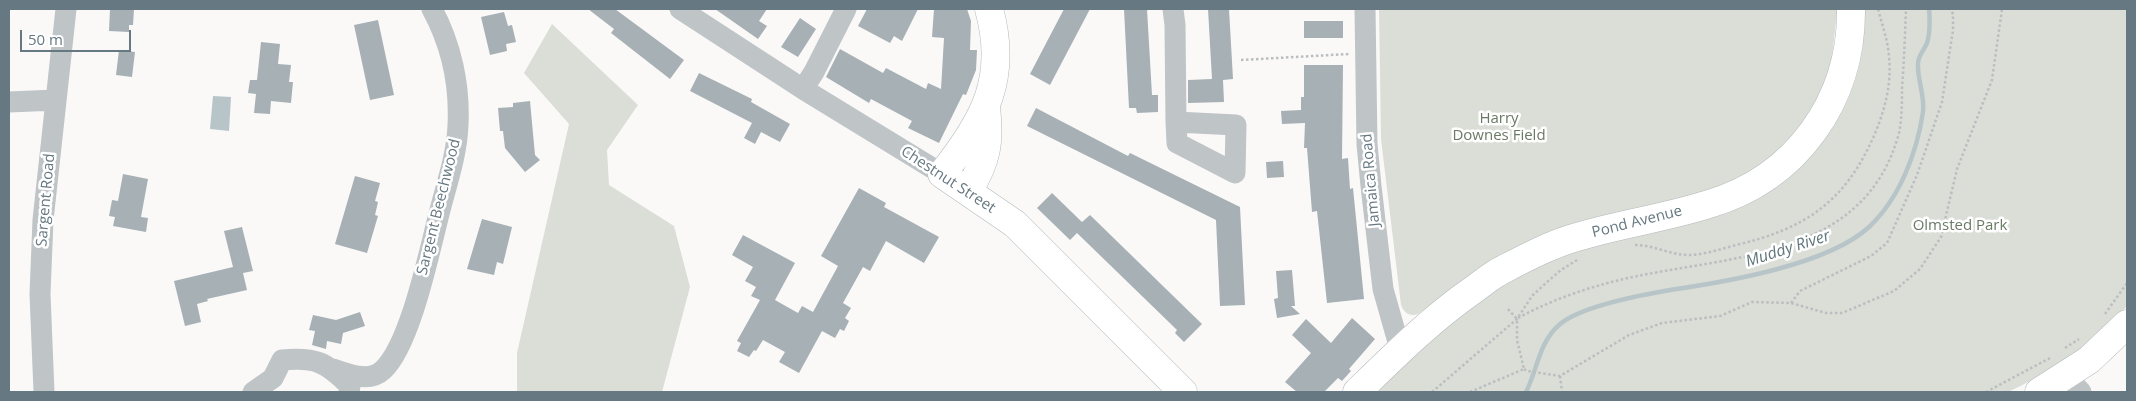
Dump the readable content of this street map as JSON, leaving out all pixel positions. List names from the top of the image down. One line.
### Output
{"streets":{"main road":["Chestnut Street","Pond Avenue"],"street":["Jamaica Road","Sargent Road","Sargent Beechwood"]},"crossings":[["Jamaica Road","Pond Avenue"]],"water":["Muddy River"],"parks":["Harry Downes Field","Olmsted Park"],"scale_bar":"50 m"}
